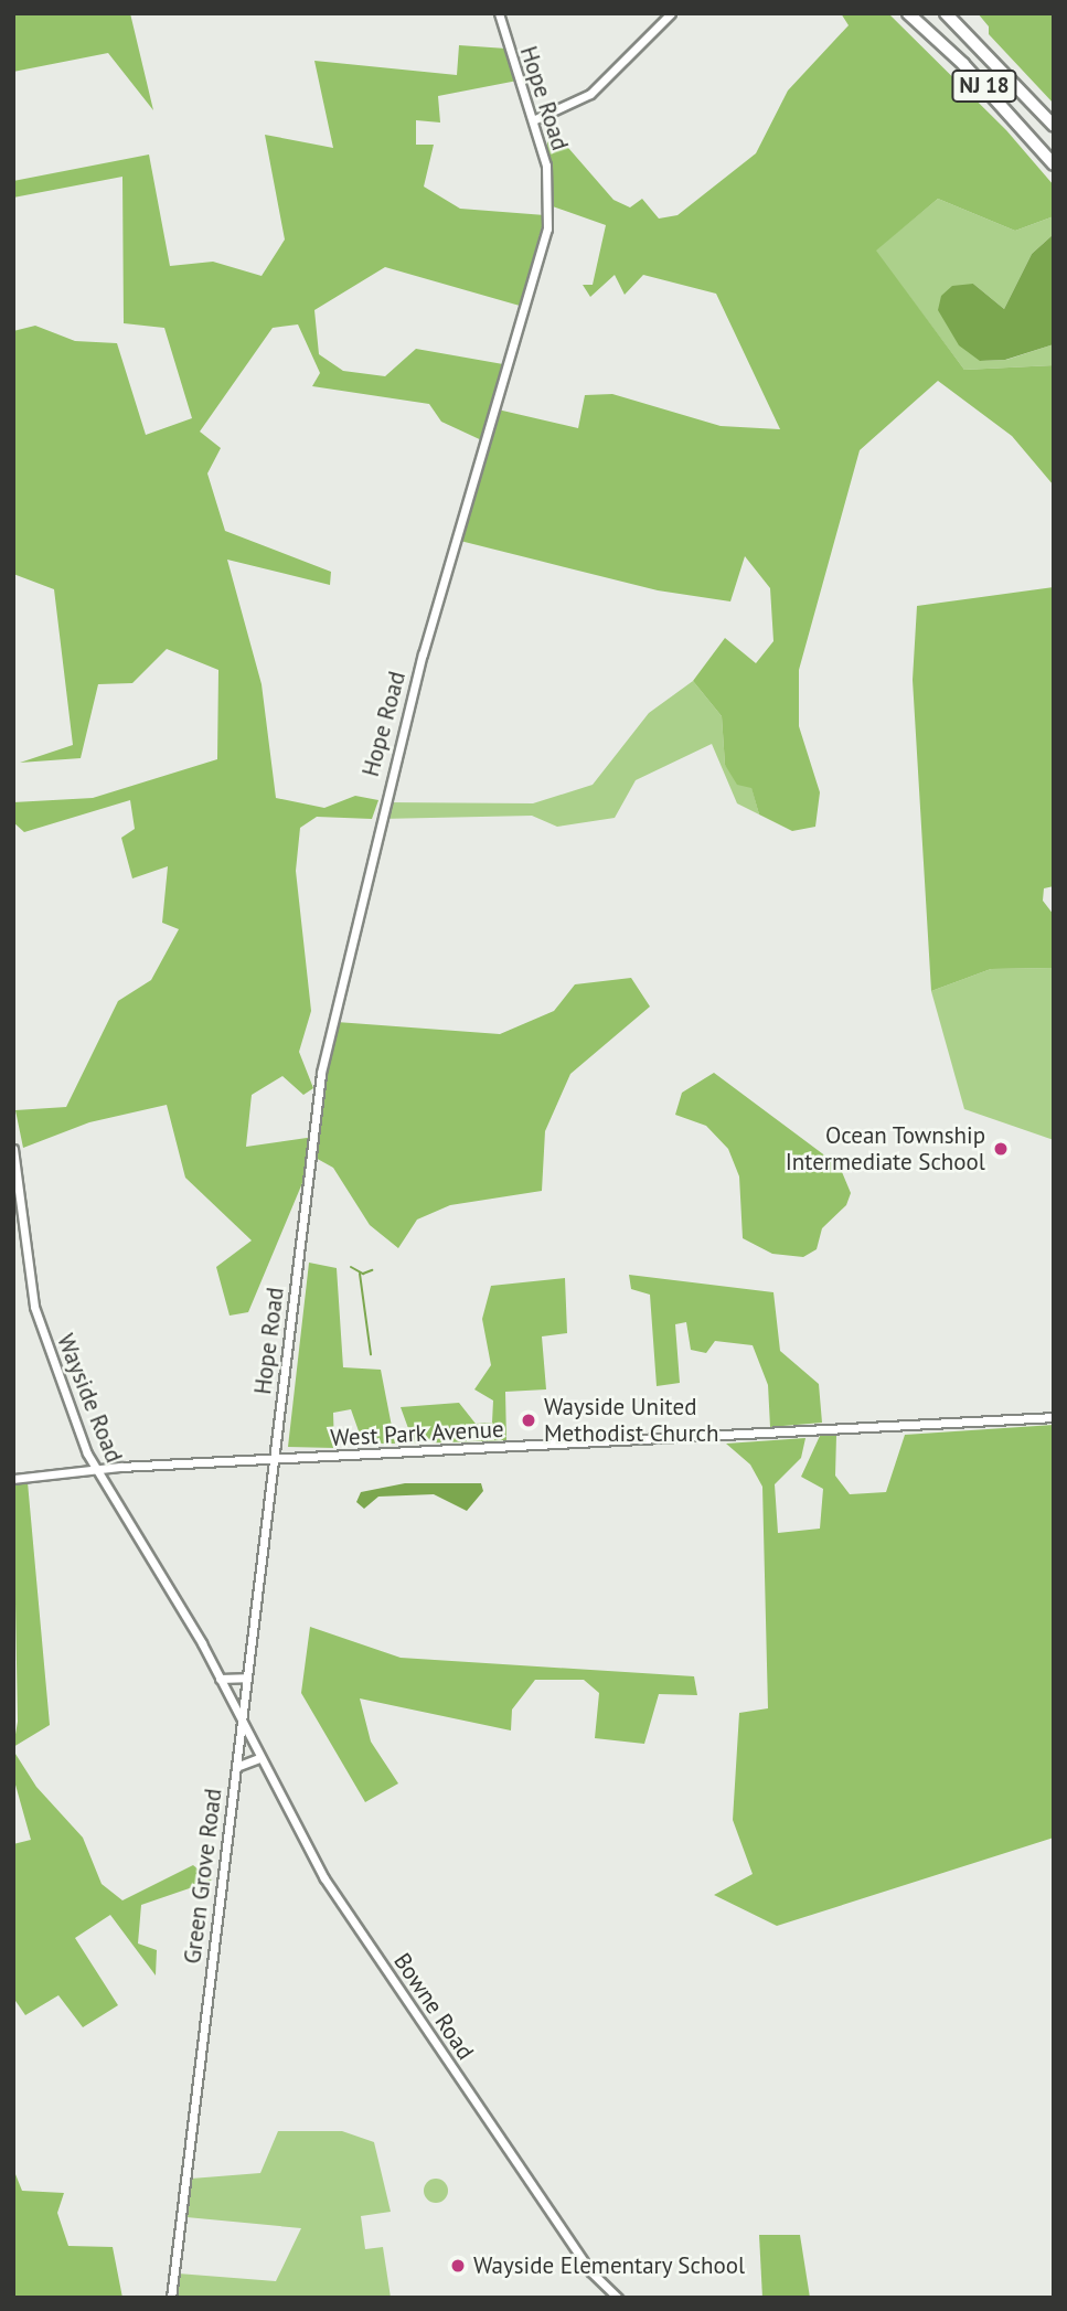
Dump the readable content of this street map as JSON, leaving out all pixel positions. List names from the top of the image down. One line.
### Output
{"streets":{"highway":["NJ 18"],"street":["Hope Road","Wayside Road","West Park Avenue","Green Grove Road","Bowne Road"]},"crossings":[["Hope Road","West Park Avenue"],["Hope Road","Green Grove Road"],["Wayside Road","West Park Avenue"],["Wayside Road","Green Grove Road"],["Wayside Road","Bowne Road"],["West Park Avenue","Green Grove Road"],["Green Grove Road","Bowne Road"]],"places":["Ocean Township Intermediate School","Wayside United Methodist Church","Wayside Elementary School"]}
